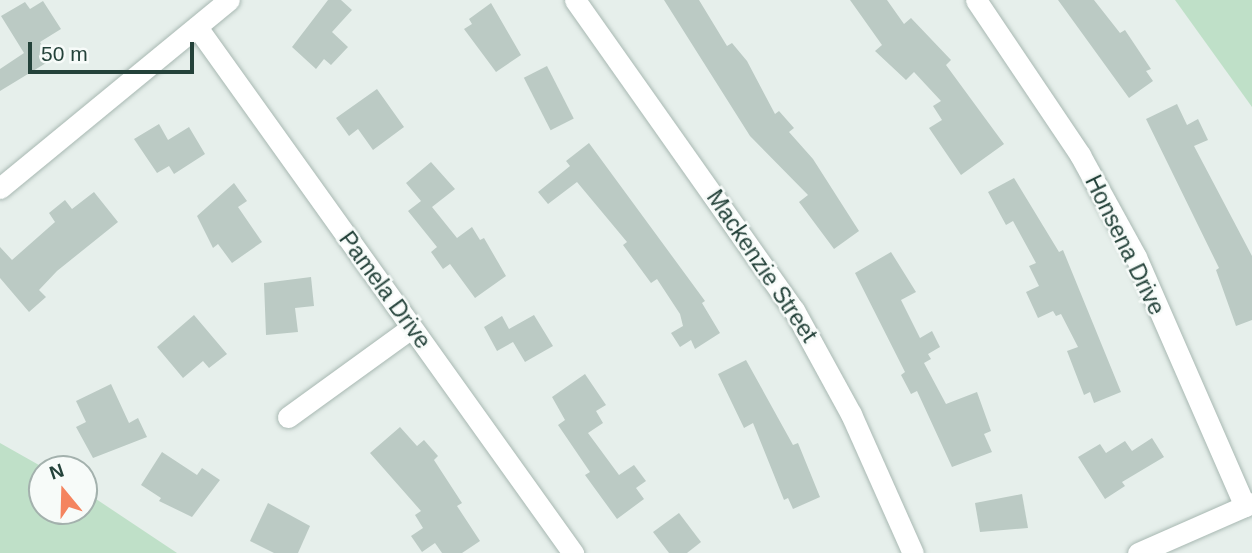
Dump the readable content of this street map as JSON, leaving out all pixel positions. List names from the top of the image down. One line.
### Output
{"streets":{"street":["Honsena Drive","Mackenzie Street","Pamela Drive"]},"scale_bar":"50 m","north":"top"}
